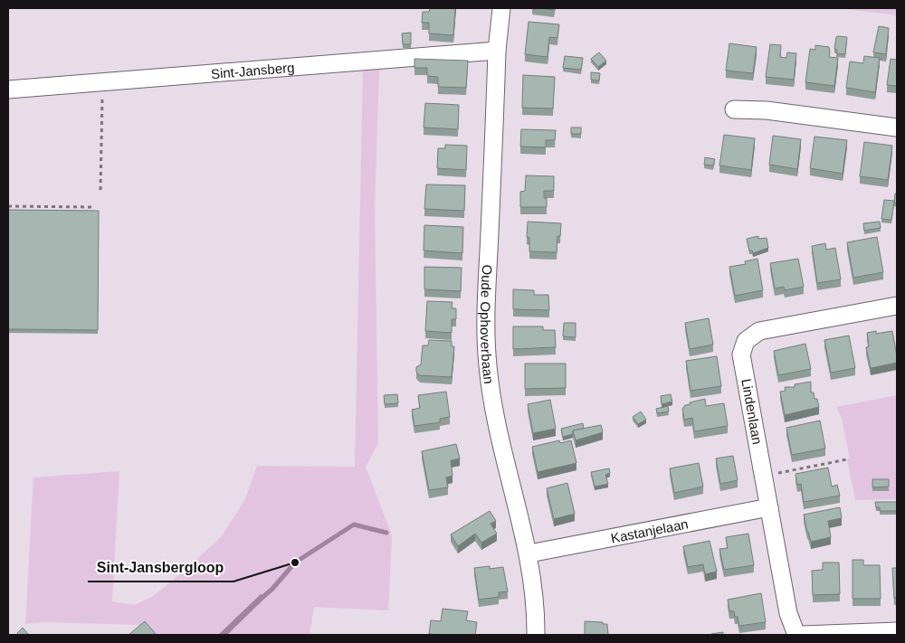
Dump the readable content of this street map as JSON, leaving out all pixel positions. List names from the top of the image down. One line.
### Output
{"streets":{"street":["Sint-Jansberg","Oude Ophoverbaan","Lindenlaan","Kastanjelaan"]},"crossings":[["Sint-Jansberg","Oude Ophoverbaan"],["Oude Ophoverbaan","Kastanjelaan"],["Lindenlaan","Kastanjelaan"]],"places":["Sint-Jansbergloop"]}
